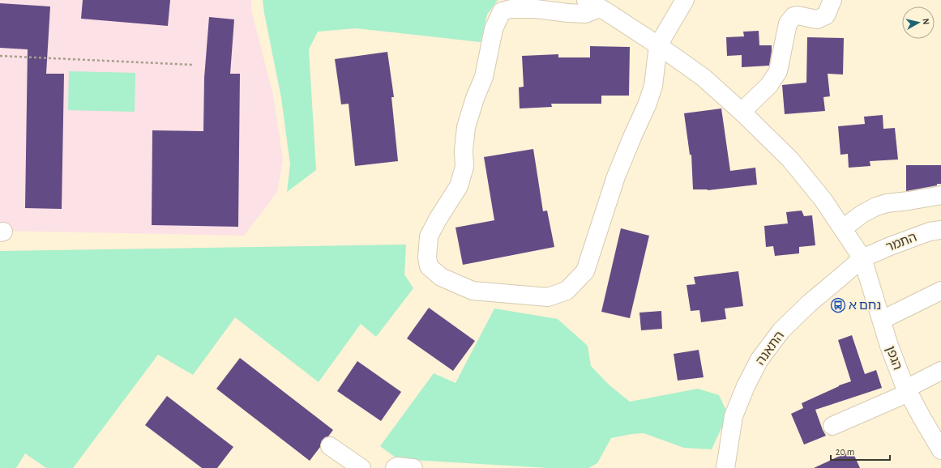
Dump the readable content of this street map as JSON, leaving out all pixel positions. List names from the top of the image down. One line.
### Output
{"streets":{"street":["התמר","התאנה","הגפן"]},"crossings":[["התמר","התאנה"],["התמר","הגפן"],["התאנה","הגפן"]],"places":{"bus stop":["נחם א"]},"scale_bar":"20 m","north":"right"}
